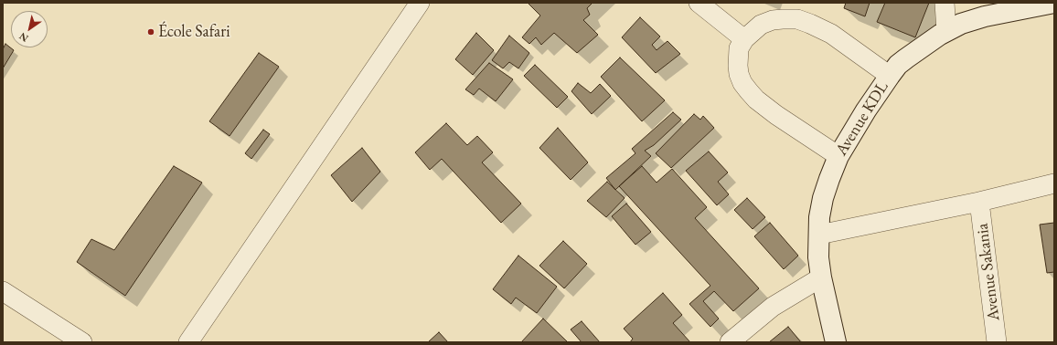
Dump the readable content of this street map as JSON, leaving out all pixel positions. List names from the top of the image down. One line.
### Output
{"streets":{"street":["Avenue KDL","Avenue Sakania"]},"places":["École Safari"],"north":"bottom left"}
